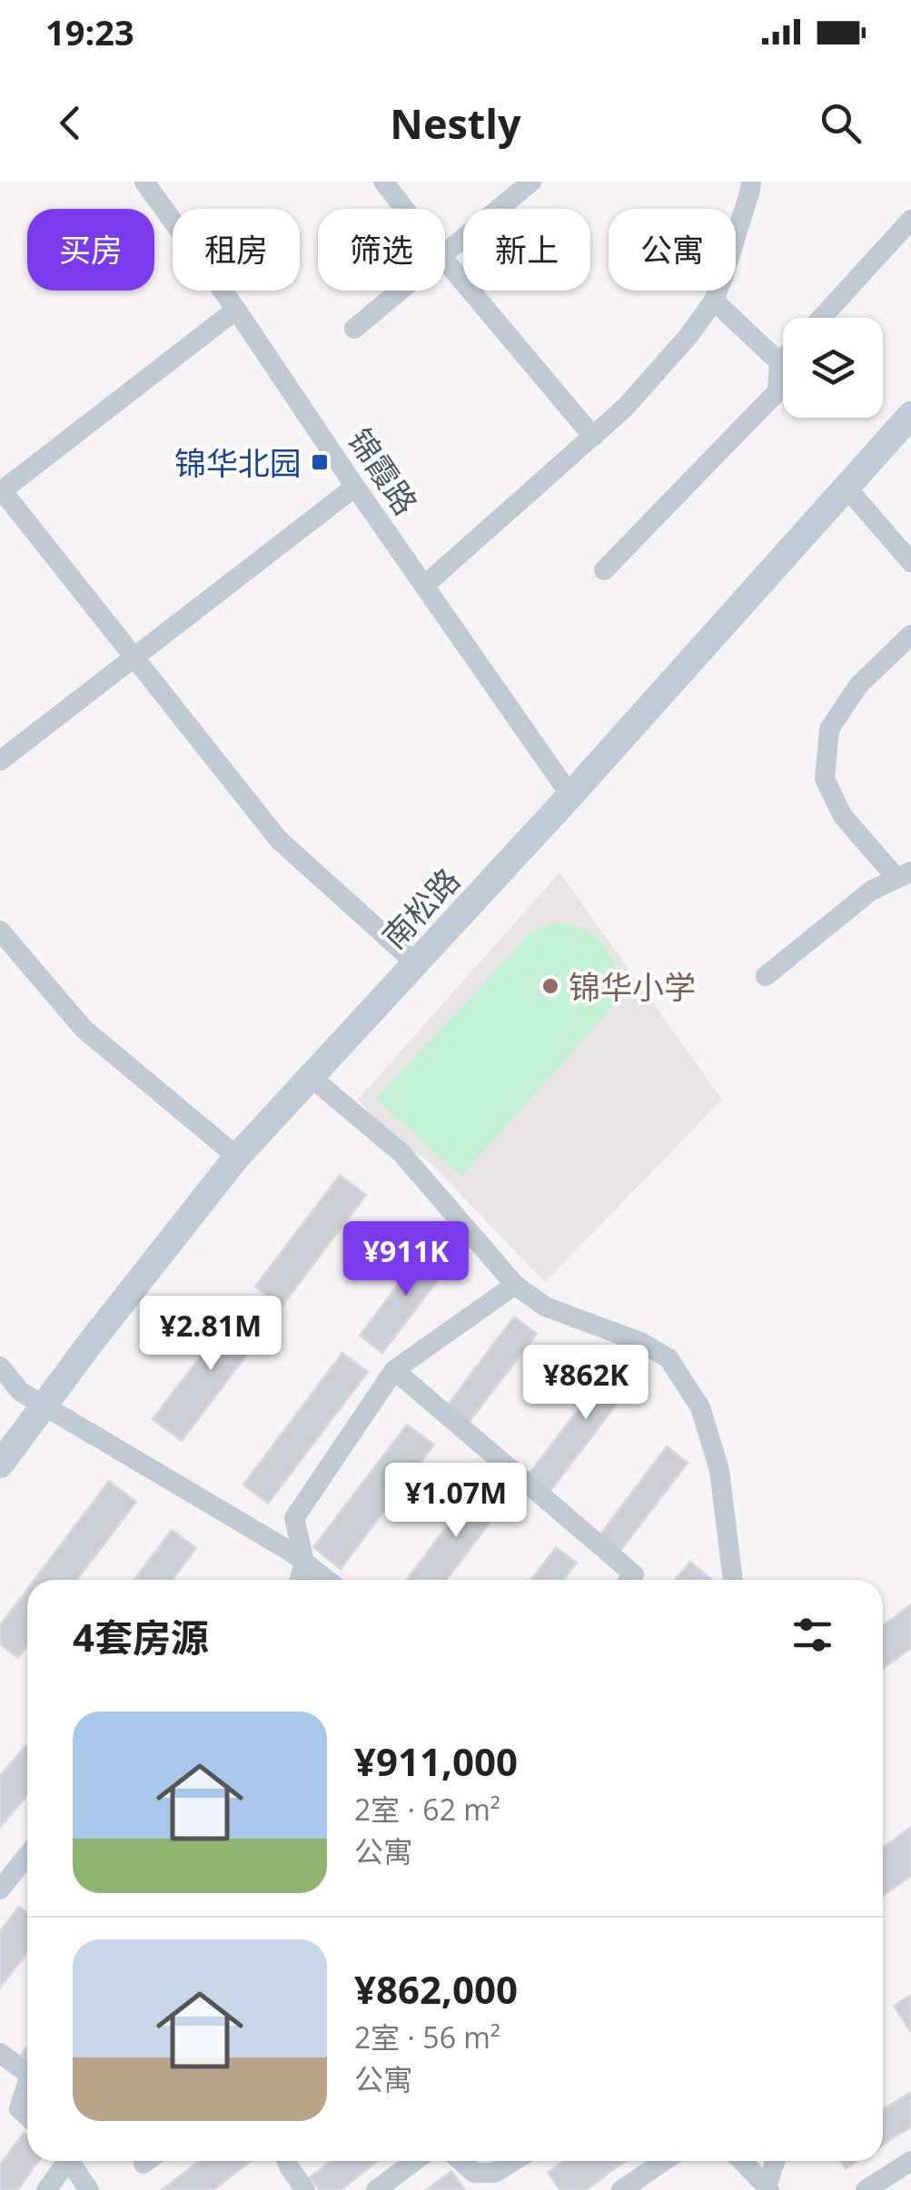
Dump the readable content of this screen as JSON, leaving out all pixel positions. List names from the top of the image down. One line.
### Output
{"streets":{"street":["锦霞路","南松路"]},"crossings":[["锦霞路","南松路"]],"places":{"transit":["锦华北园"],"other":["锦华小学"]},"page":{"status":"19:23","header":"Nestly","chip":["买房","租房","筛选","新上","公寓"],"price":["¥911K","¥2.81M","¥862K","¥1.07M"],"heading":"4套房源","list":[{"name":"¥911,000","note":"2室 · 62 m² · 公寓"},{"name":"¥862,000","note":"2室 · 56 m² · 公寓"}]}}
